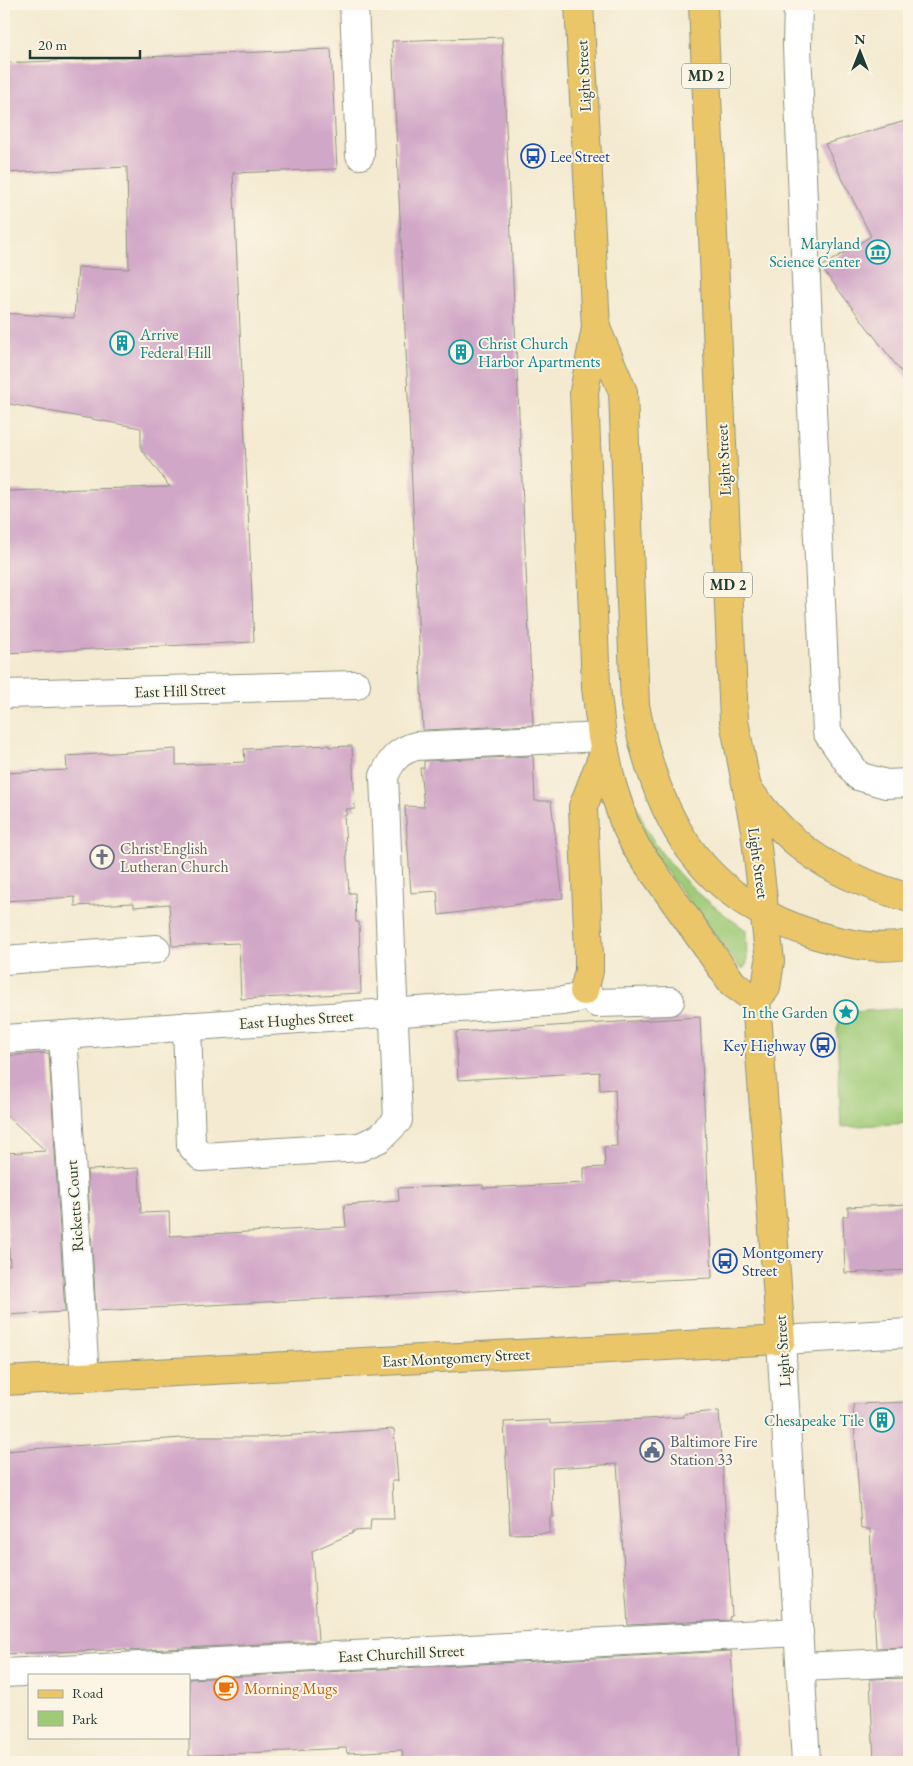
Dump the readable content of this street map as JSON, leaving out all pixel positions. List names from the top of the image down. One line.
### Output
{"streets":{"main road":["Light Street","MD 2","East Montgomery Street"],"street":["East Hill Street","East Hughes Street","Ricketts Court","East Churchill Street"]},"crossings":[["Light Street","East Montgomery Street"],["Light Street","East Churchill Street"],["East Hughes Street","Ricketts Court"],["Ricketts Court","East Montgomery Street"]],"places":{"bus stop":["Lee Street","Key Highway","Montgomery Street"],"museum":["Maryland Science Center"],"building":["Arrive Federal Hill","Christ Church Harbor Apartments","Chesapeake Tile"],"church":["Christ English Lutheran Church"],"place":["In the Garden"],"public building":["Baltimore Fire Station 33"],"cafe":["Morning Mugs"]},"legend":["Road","Park"],"scale_bar":"20 m","north":"top"}
